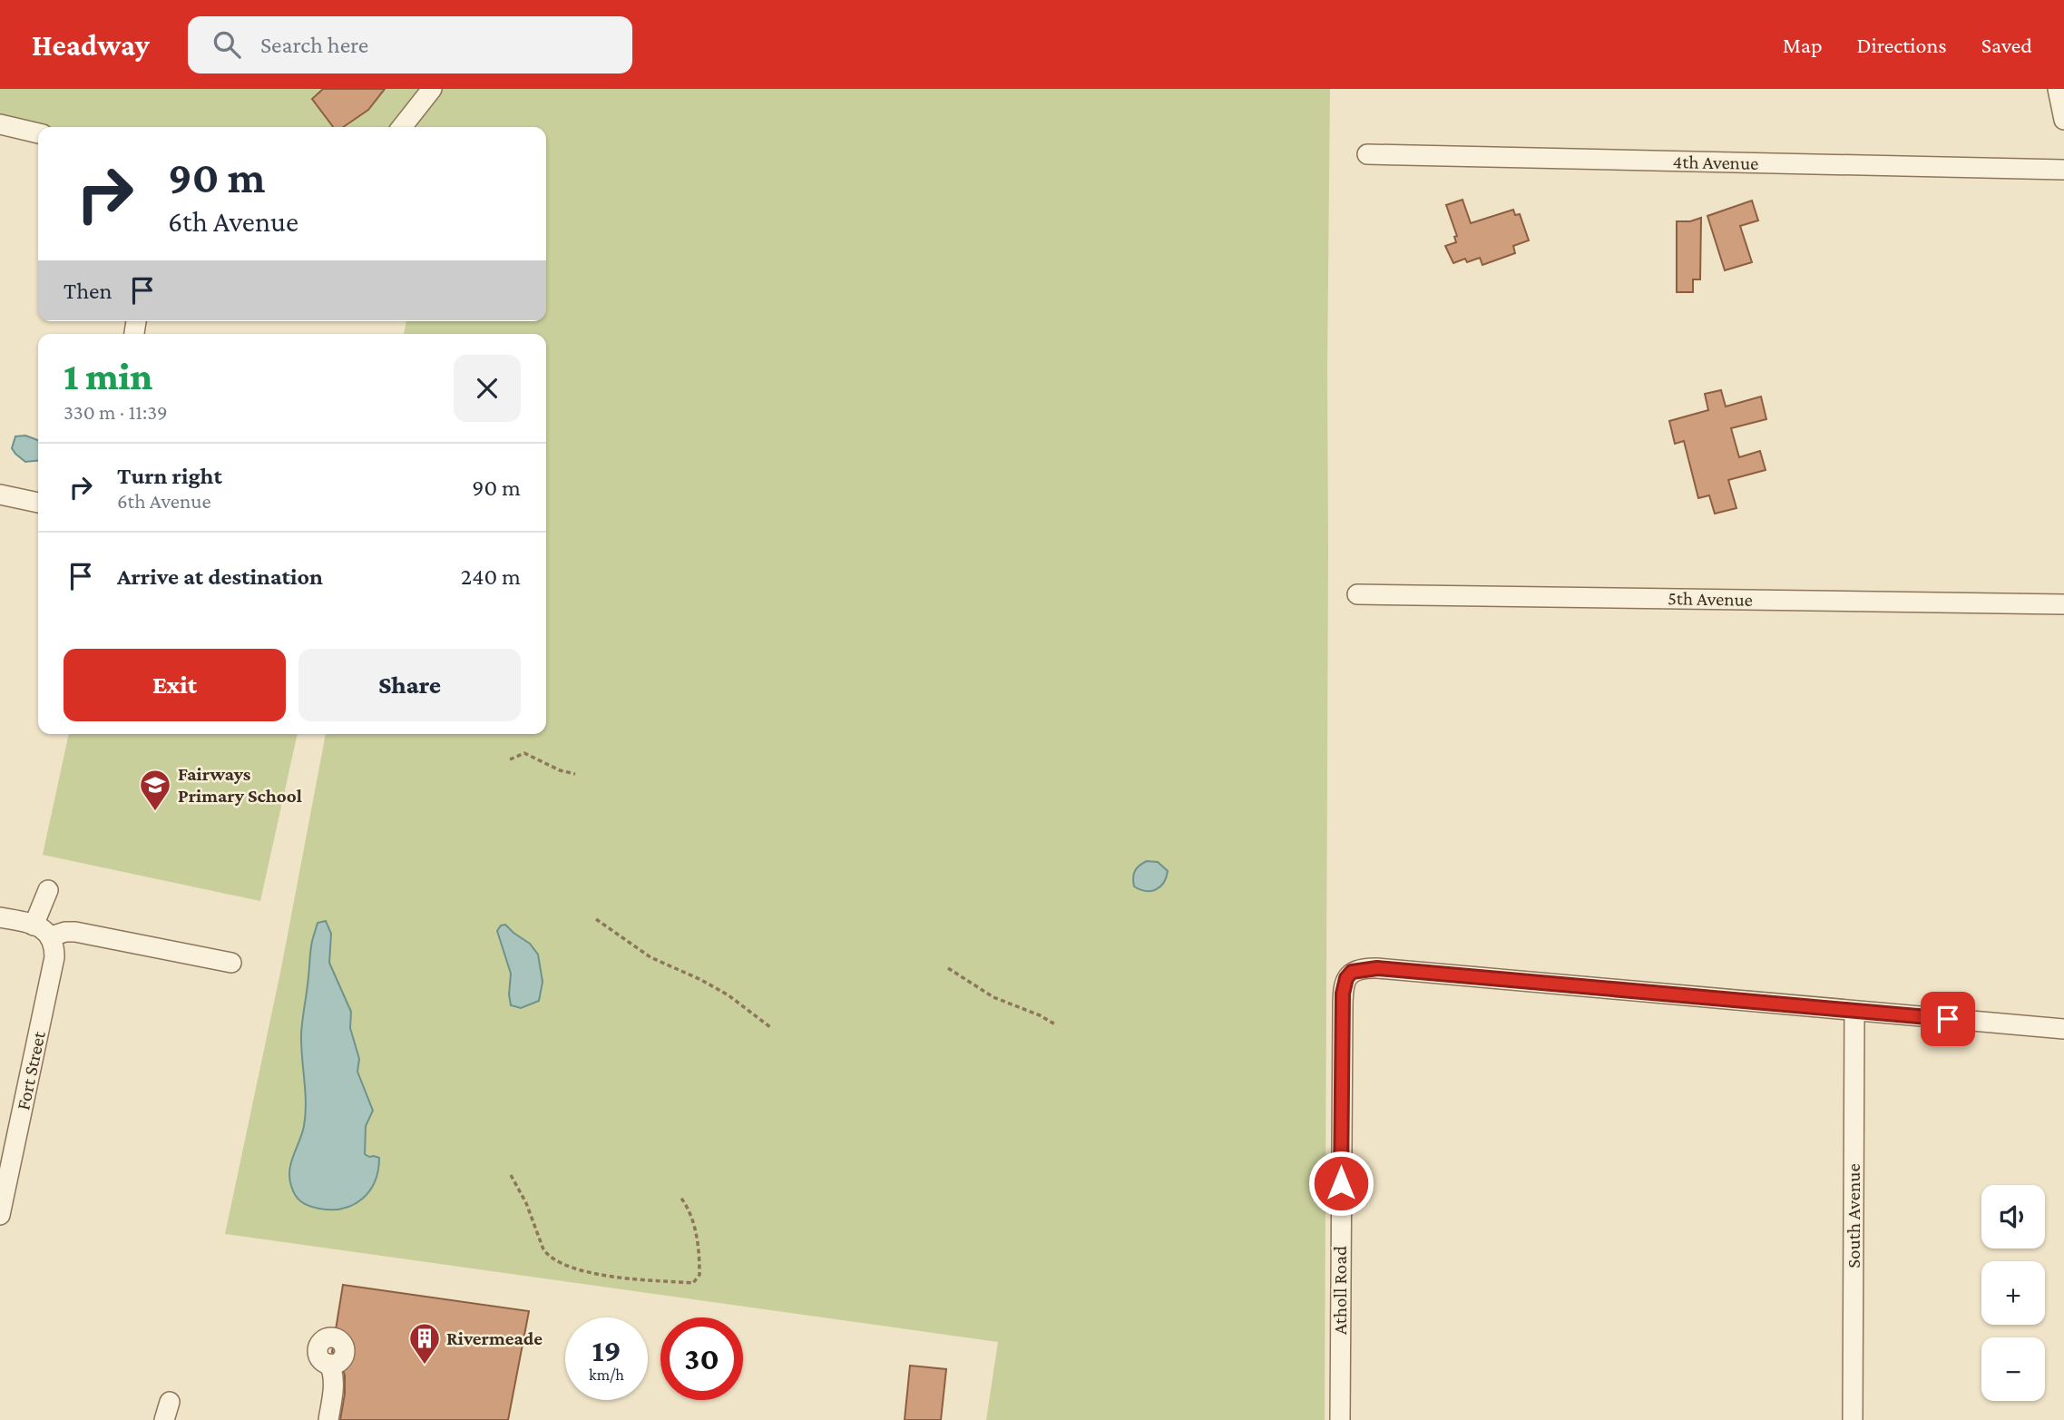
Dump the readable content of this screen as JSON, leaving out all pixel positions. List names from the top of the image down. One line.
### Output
{"streets":{"street":["4th Avenue","5th Avenue","Fort Street","South Avenue","Atholl Road"]},"crossings":[["South Avenue","Atholl Road"]],"places":{"school or university":["Fairways Primary School"],"building":["Rivermeade"]},"page":{"header":"Headway","search":"Search here","nav":["Map","Directions","Saved"],"turn":["90 m","6th Avenue"],"then":"Then","heading":["1 min","330 m · 11:39"],"list":[{"name":"Turn right","note":"6th Avenue","value":"90 m"},{"name":"Arrive at destination","value":"240 m"}],"buttons":["Exit","Share"],"map_buttons":["+","−"],"speed":"19 km/h","limit":"30"}}
